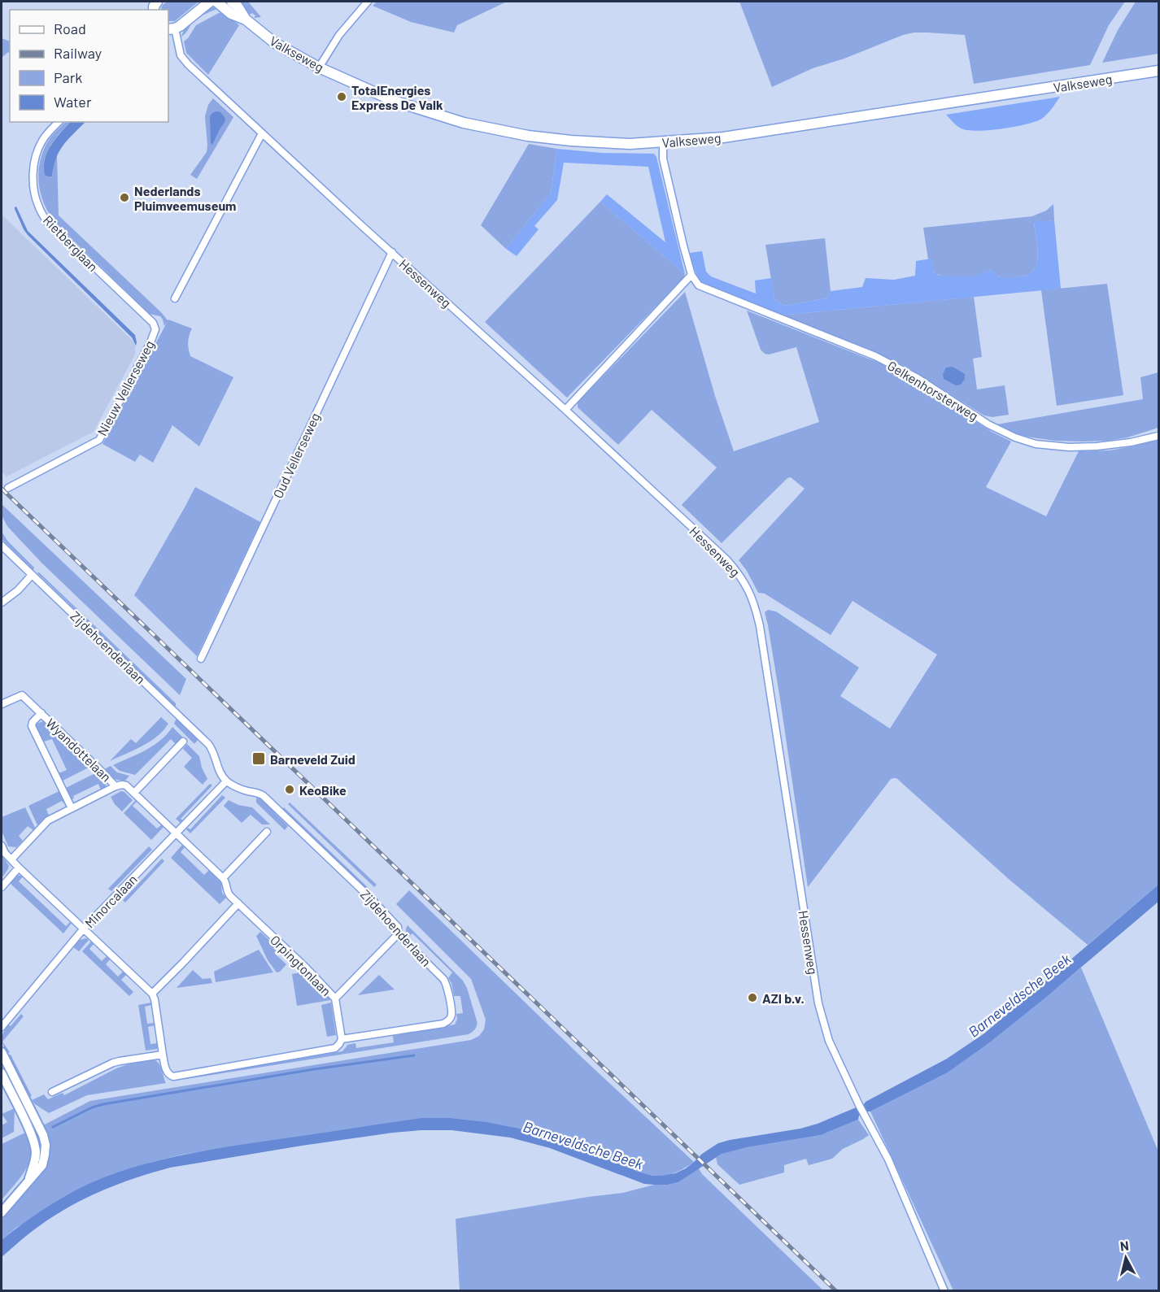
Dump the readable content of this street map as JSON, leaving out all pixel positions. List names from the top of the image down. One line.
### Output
{"streets":{"main road":["Valkseweg"],"street":["Rietberglaan","Hessenweg","Nieuw Vellerseweg","Gelkenhorsterweg","Oud Vellerseweg","Zijdehoenderlaan","Wyandottelaan","Minorcalaan","Orpingtonlaan"]},"crossings":[["Rietberglaan","Nieuw Vellerseweg"],["Hessenweg","Oud Vellerseweg"],["Zijdehoenderlaan","Minorcalaan"],["Zijdehoenderlaan","Orpingtonlaan"],["Wyandottelaan","Minorcalaan"],["Wyandottelaan","Orpingtonlaan"],["Minorcalaan","Orpingtonlaan"]],"water":["Barneveldsche Beek"],"places":{"other":["TotalEnergies Express De Valk","Nederlands Pluimveemuseum","KeoBike","AZI b.v."],"transit":["Barneveld Zuid"]},"legend":["Road","Railway","Park","Water"],"north":"top"}
